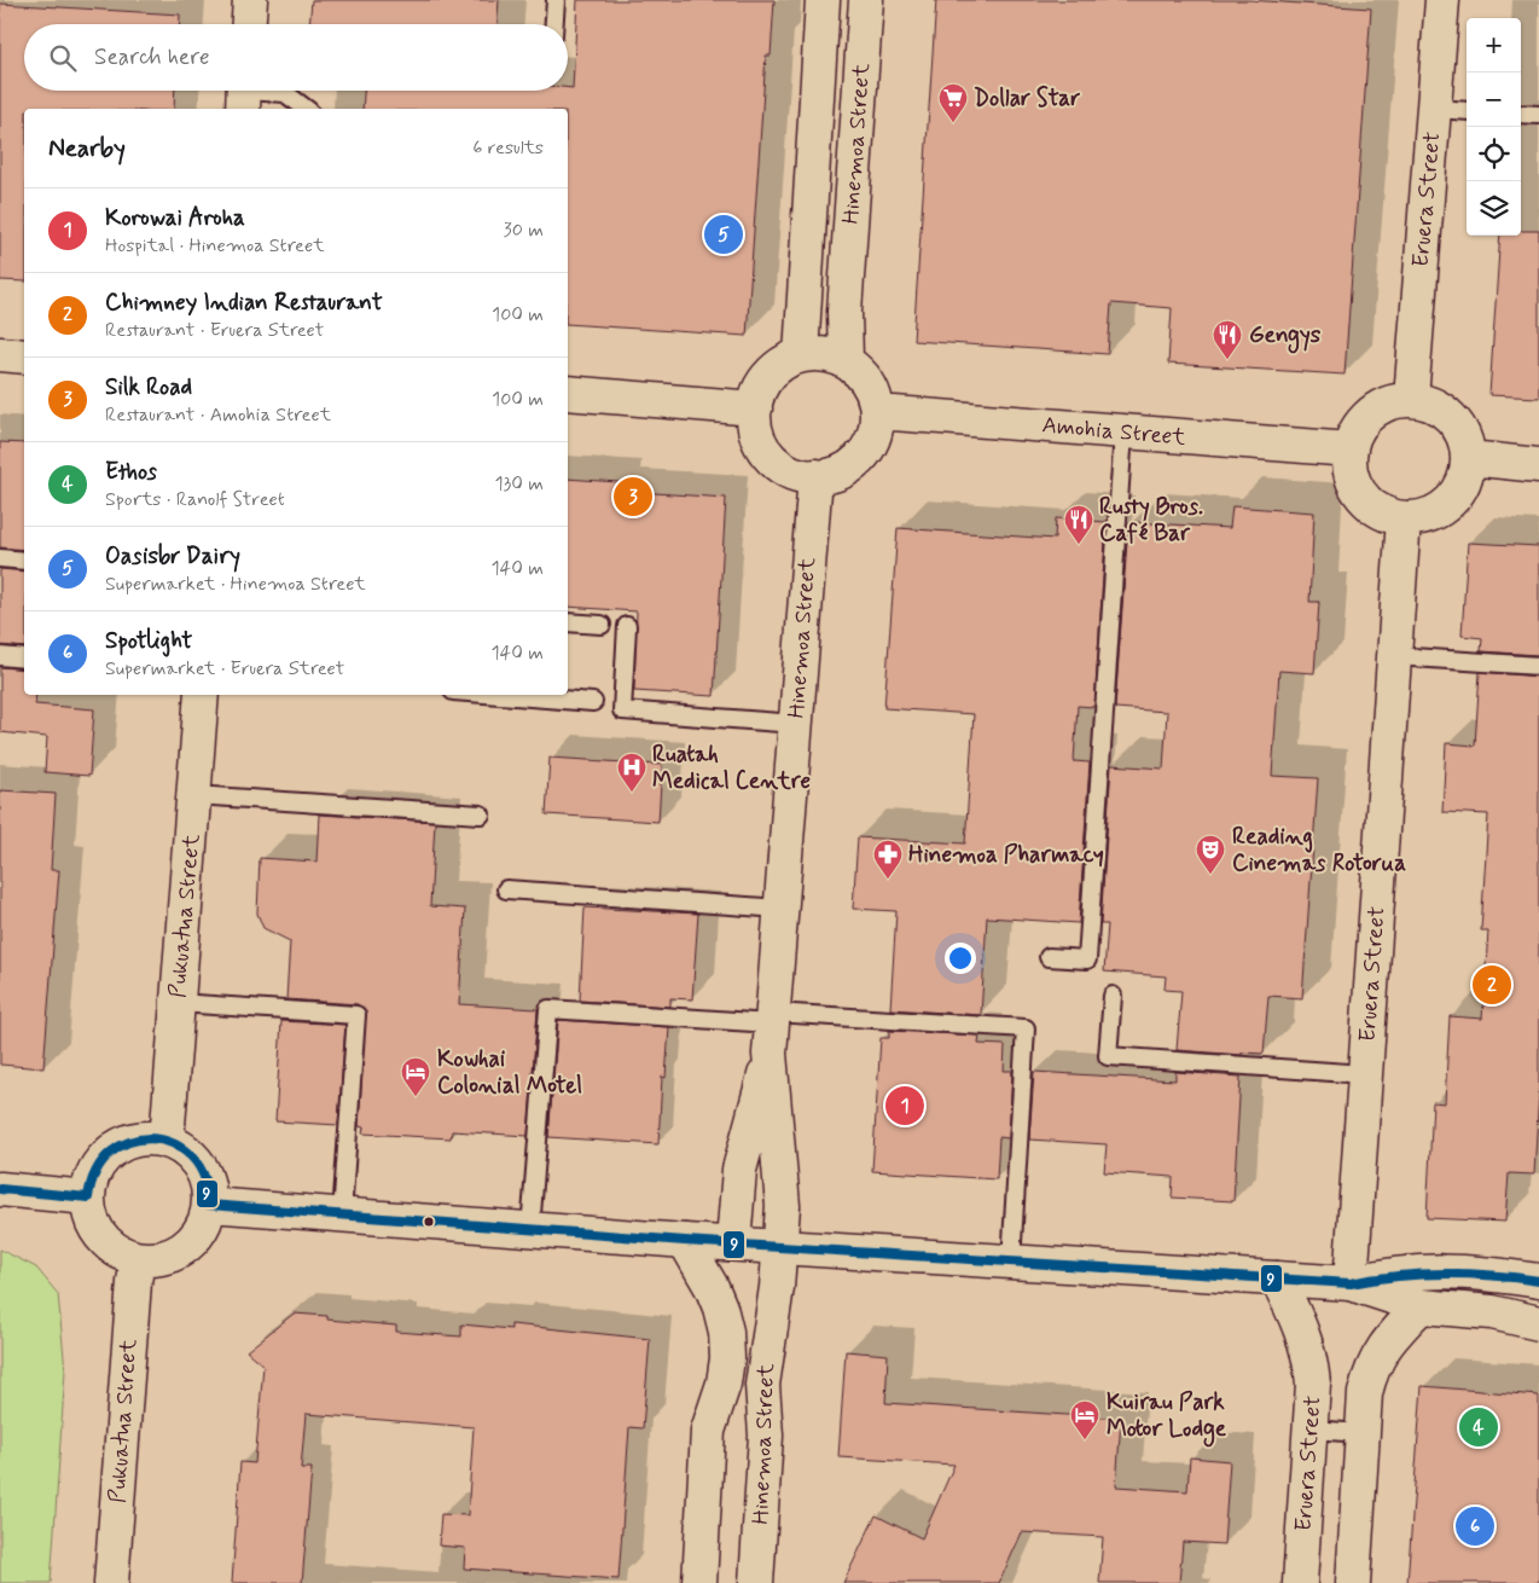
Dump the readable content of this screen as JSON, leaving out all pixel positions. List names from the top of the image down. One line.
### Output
{"streets":{"street":["Hinemoa Street","Eruera Street","Amohia Street","Pukuatua Street"]},"crossings":[["Hinemoa Street","Amohia Street"],["Eruera Street","Amohia Street"]],"places":{"supermarket":["Dollar Star"],"restaurant":["Gengys","Rusty Bros. Café Bar"],"hospital":["Ruatah Medical Centre"],"theatre":["Reading Cinemas Rotorua"],"pharmacy":["Hinemoa Pharmacy"],"hotel":["Kowhai Colonial Motel","Kuirau Park Motor Lodge"]},"lines":["transit line 9"],"page":{"map_buttons":["+","−"],"search":"Search here","heading":["Nearby","6 results"],"list":[{"mark":"1","name":"Korowai Aroha","note":"Hospital · Hinemoa Street","value":"30 m"},{"mark":"2","name":"Chimney Indian Restaurant","note":"Restaurant · Eruera Street","value":"100 m"},{"mark":"3","name":"Silk Road","note":"Restaurant · Amohia Street","value":"100 m"},{"mark":"4","name":"Ethos","note":"Sports · Ranolf Street","value":"130 m"},{"mark":"5","name":"Oasisbr Dairy","note":"Supermarket · Hinemoa Street","value":"140 m"},{"mark":"6","name":"Spotlight","note":"Supermarket · Eruera Street","value":"140 m"}],"pins":["5","3","2","1","4","6"]}}
